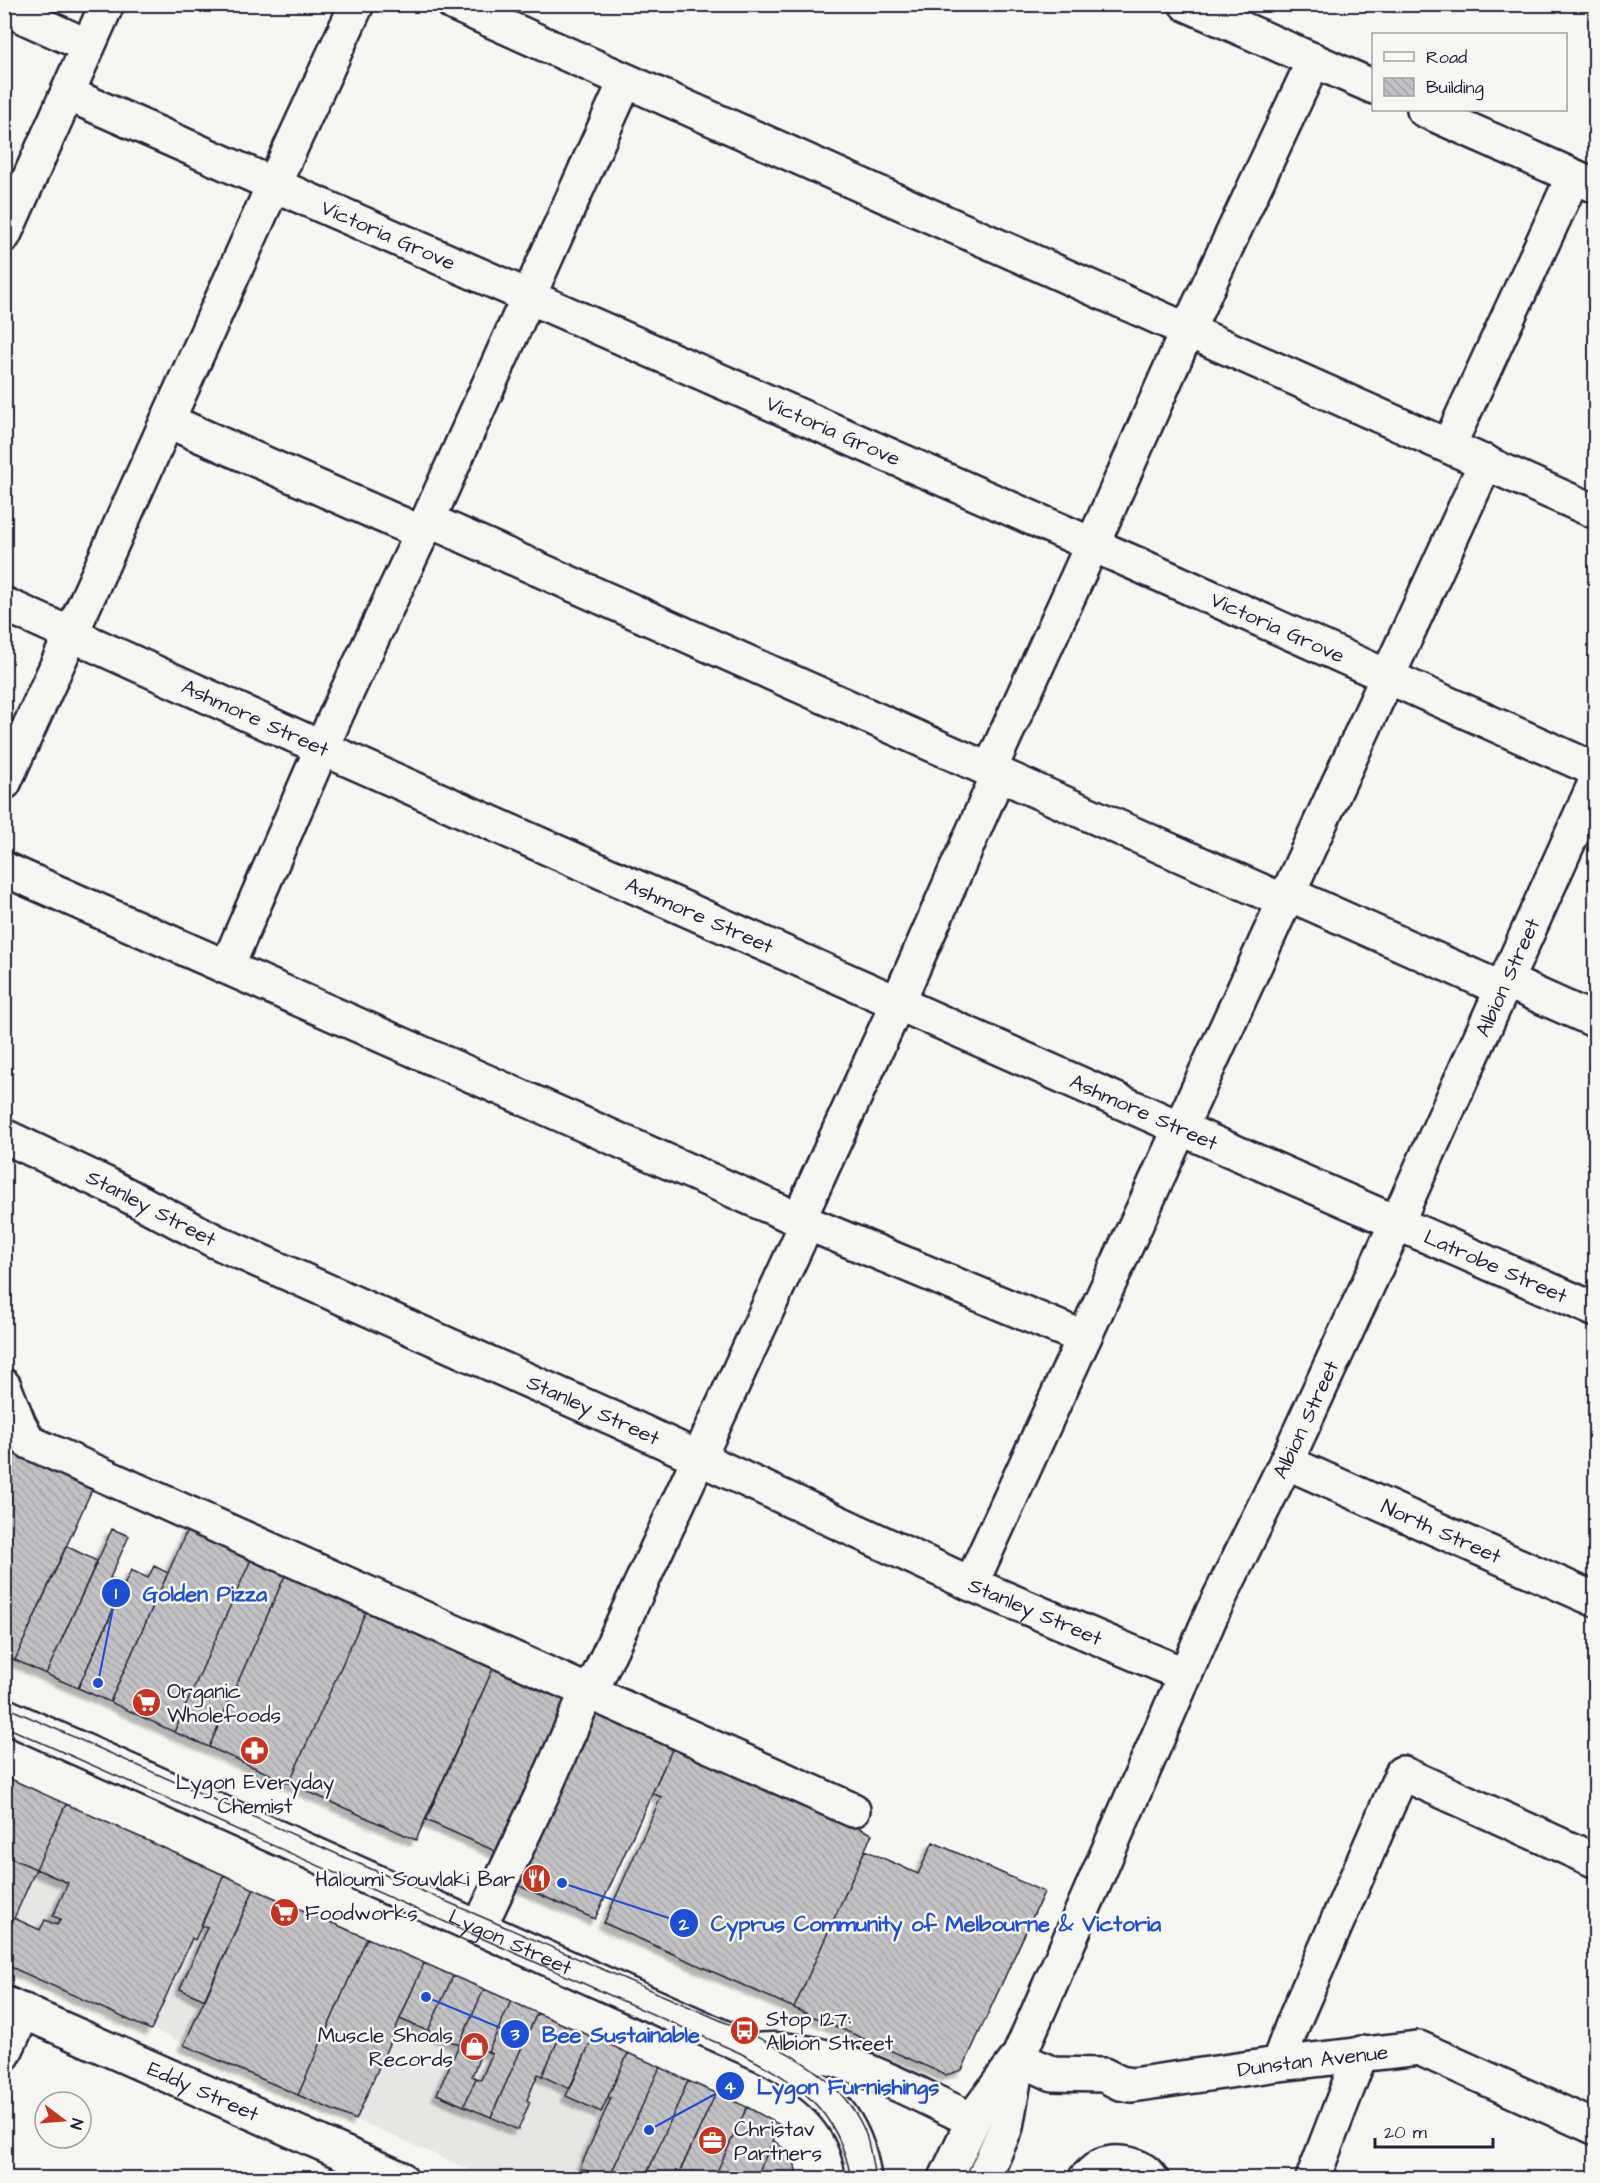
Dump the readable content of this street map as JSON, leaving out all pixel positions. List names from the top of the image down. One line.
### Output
{"streets":{"street":["Victoria Grove","Ashmore Street","Albion Street","Stanley Street","Latrobe Street","North Street","Lygon Street","Dunstan Avenue","Eddy Street"]},"crossings":[["Ashmore Street","Albion Street"],["Ashmore Street","Latrobe Street"],["Albion Street","Stanley Street"],["Albion Street","Latrobe Street"],["Albion Street","North Street"],["Albion Street","Lygon Street"],["Albion Street","Dunstan Avenue"]],"places":{"other":["Golden Pizza","Cyprus Community of Melbourne & Victoria","Bee Sustainable","Lygon Furnishings"],"supermarket":["Organic Wholefoods","Foodworks"],"pharmacy":["Lygon Everyday Chemist"],"restaurant":["Haloumi Souvlaki Bar"],"bus stop":["Stop 127: Albion Street"],"shop":["Muscle Shoals Records"],"office":["Christav Partners"]},"legend":["Road","Building"],"scale_bar":"20 m","north":"right"}
